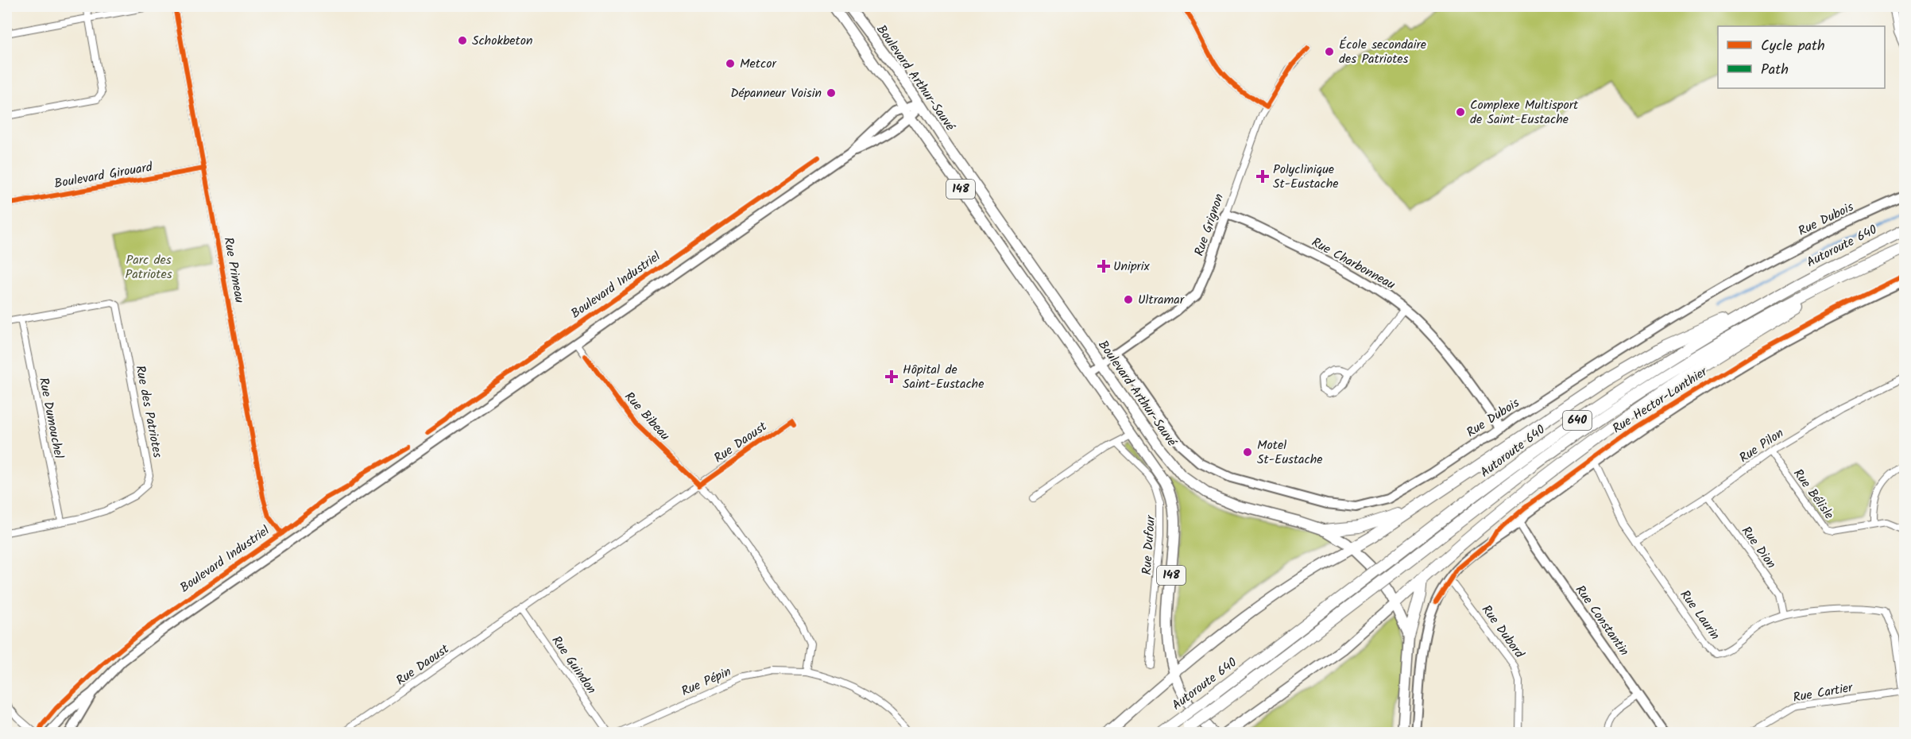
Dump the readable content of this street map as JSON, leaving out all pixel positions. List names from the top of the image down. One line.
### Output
{"streets":{"highway":["Autoroute 640","640"],"main road":["Boulevard Arthur-Sauvé","148"],"street":["Boulevard Girouard","Rue Dubois","Rue Grignon","Rue Charbonneau","Rue Primeau","Boulevard Industriel","Rue Hector-Lanthier","Rue des Patriotes","Rue Bibeau","Rue Dumouchel","Rue Daoust","Rue Pilon","Rue Bélisle","Rue Dufour","Rue Dion","Rue Laurin","Rue Constantin","Rue Dubord","Rue Guindon","Rue Pépin","Rue Cartier"]},"crossings":[["Boulevard Arthur-Sauvé","Rue Grignon"],["Boulevard Arthur-Sauvé","Boulevard Industriel"],["Boulevard Girouard","Rue Primeau"],["Rue Dubois","Rue Grignon"],["Rue Dubois","Rue Charbonneau"],["Rue Grignon","Rue Charbonneau"],["Boulevard Industriel","Rue Bibeau"],["Rue Hector-Lanthier","Rue Laurin"],["Rue Hector-Lanthier","Rue Constantin"],["Rue Hector-Lanthier","Rue Dubord"],["Rue des Patriotes","Rue Dumouchel"],["Rue Bibeau","Rue Daoust"],["Rue Bibeau","Rue Pépin"],["Rue Daoust","Rue Guindon"],["Rue Pilon","Rue Bélisle"],["Rue Pilon","Rue Dion"],["Rue Pilon","Rue Laurin"],["Rue Dion","Rue Laurin"],["Rue Laurin","Rue Cartier"]],"parks":["Parc des Patriotes"],"places":{"other":["Schokbeton","École secondaire des Patriotes","Metcor","Dépanneur Voisin","Complexe Multisport de Saint-Eustache","Ultramar","Motel St-Eustache"],"health":["Polyclinique St-Eustache","Uniprix","Hôpital de Saint-Eustache"]},"legend":["Cycle path","Path"]}
